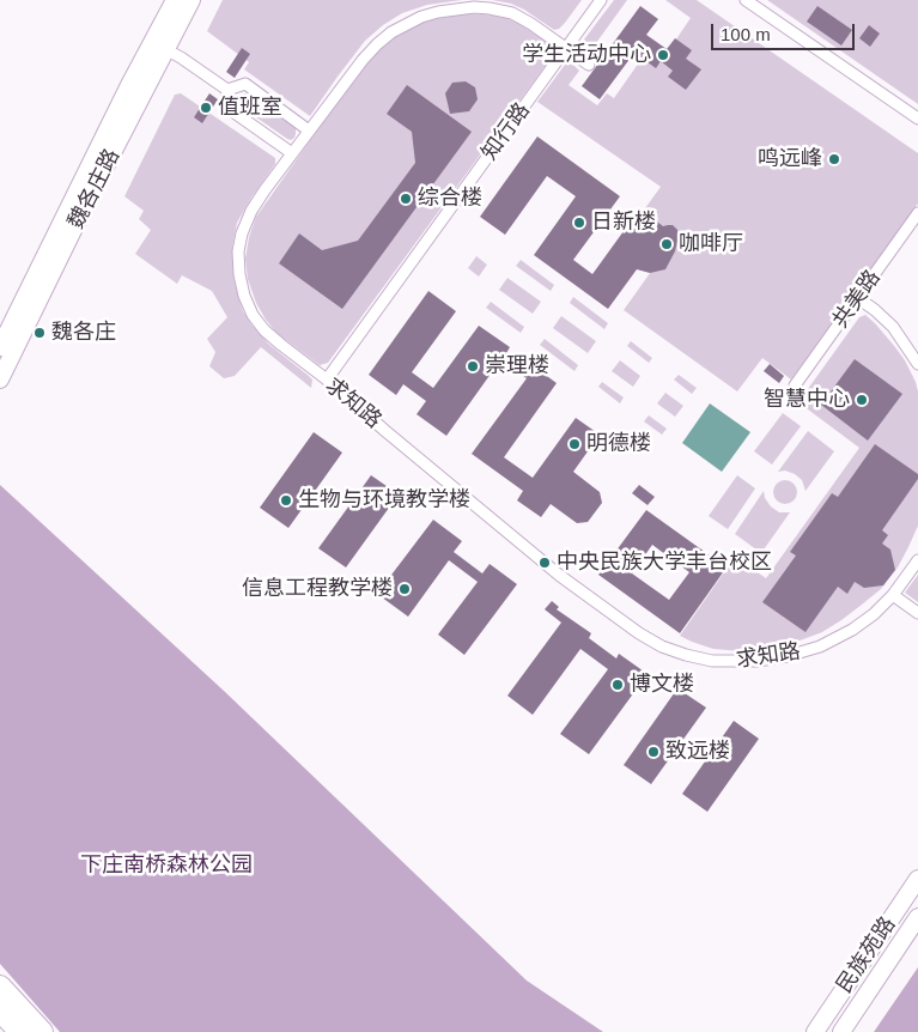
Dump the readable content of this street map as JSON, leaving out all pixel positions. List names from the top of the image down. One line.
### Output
{"streets":{"main road":["魏各庄路","民族苑路"],"street":["知行路","共美路","求知路"]},"crossings":[["知行路","求知路"]],"parks":["下庄南桥森林公园"],"places":["学生活动中心","值班室","鸣远峰","综合楼","日新楼","咖啡厅","魏各庄","崇理楼","智慧中心","明德楼","生物与环境教学楼","中央民族大学丰台校区","信息工程教学楼","博文楼","致远楼"],"scale_bar":"100 m"}
